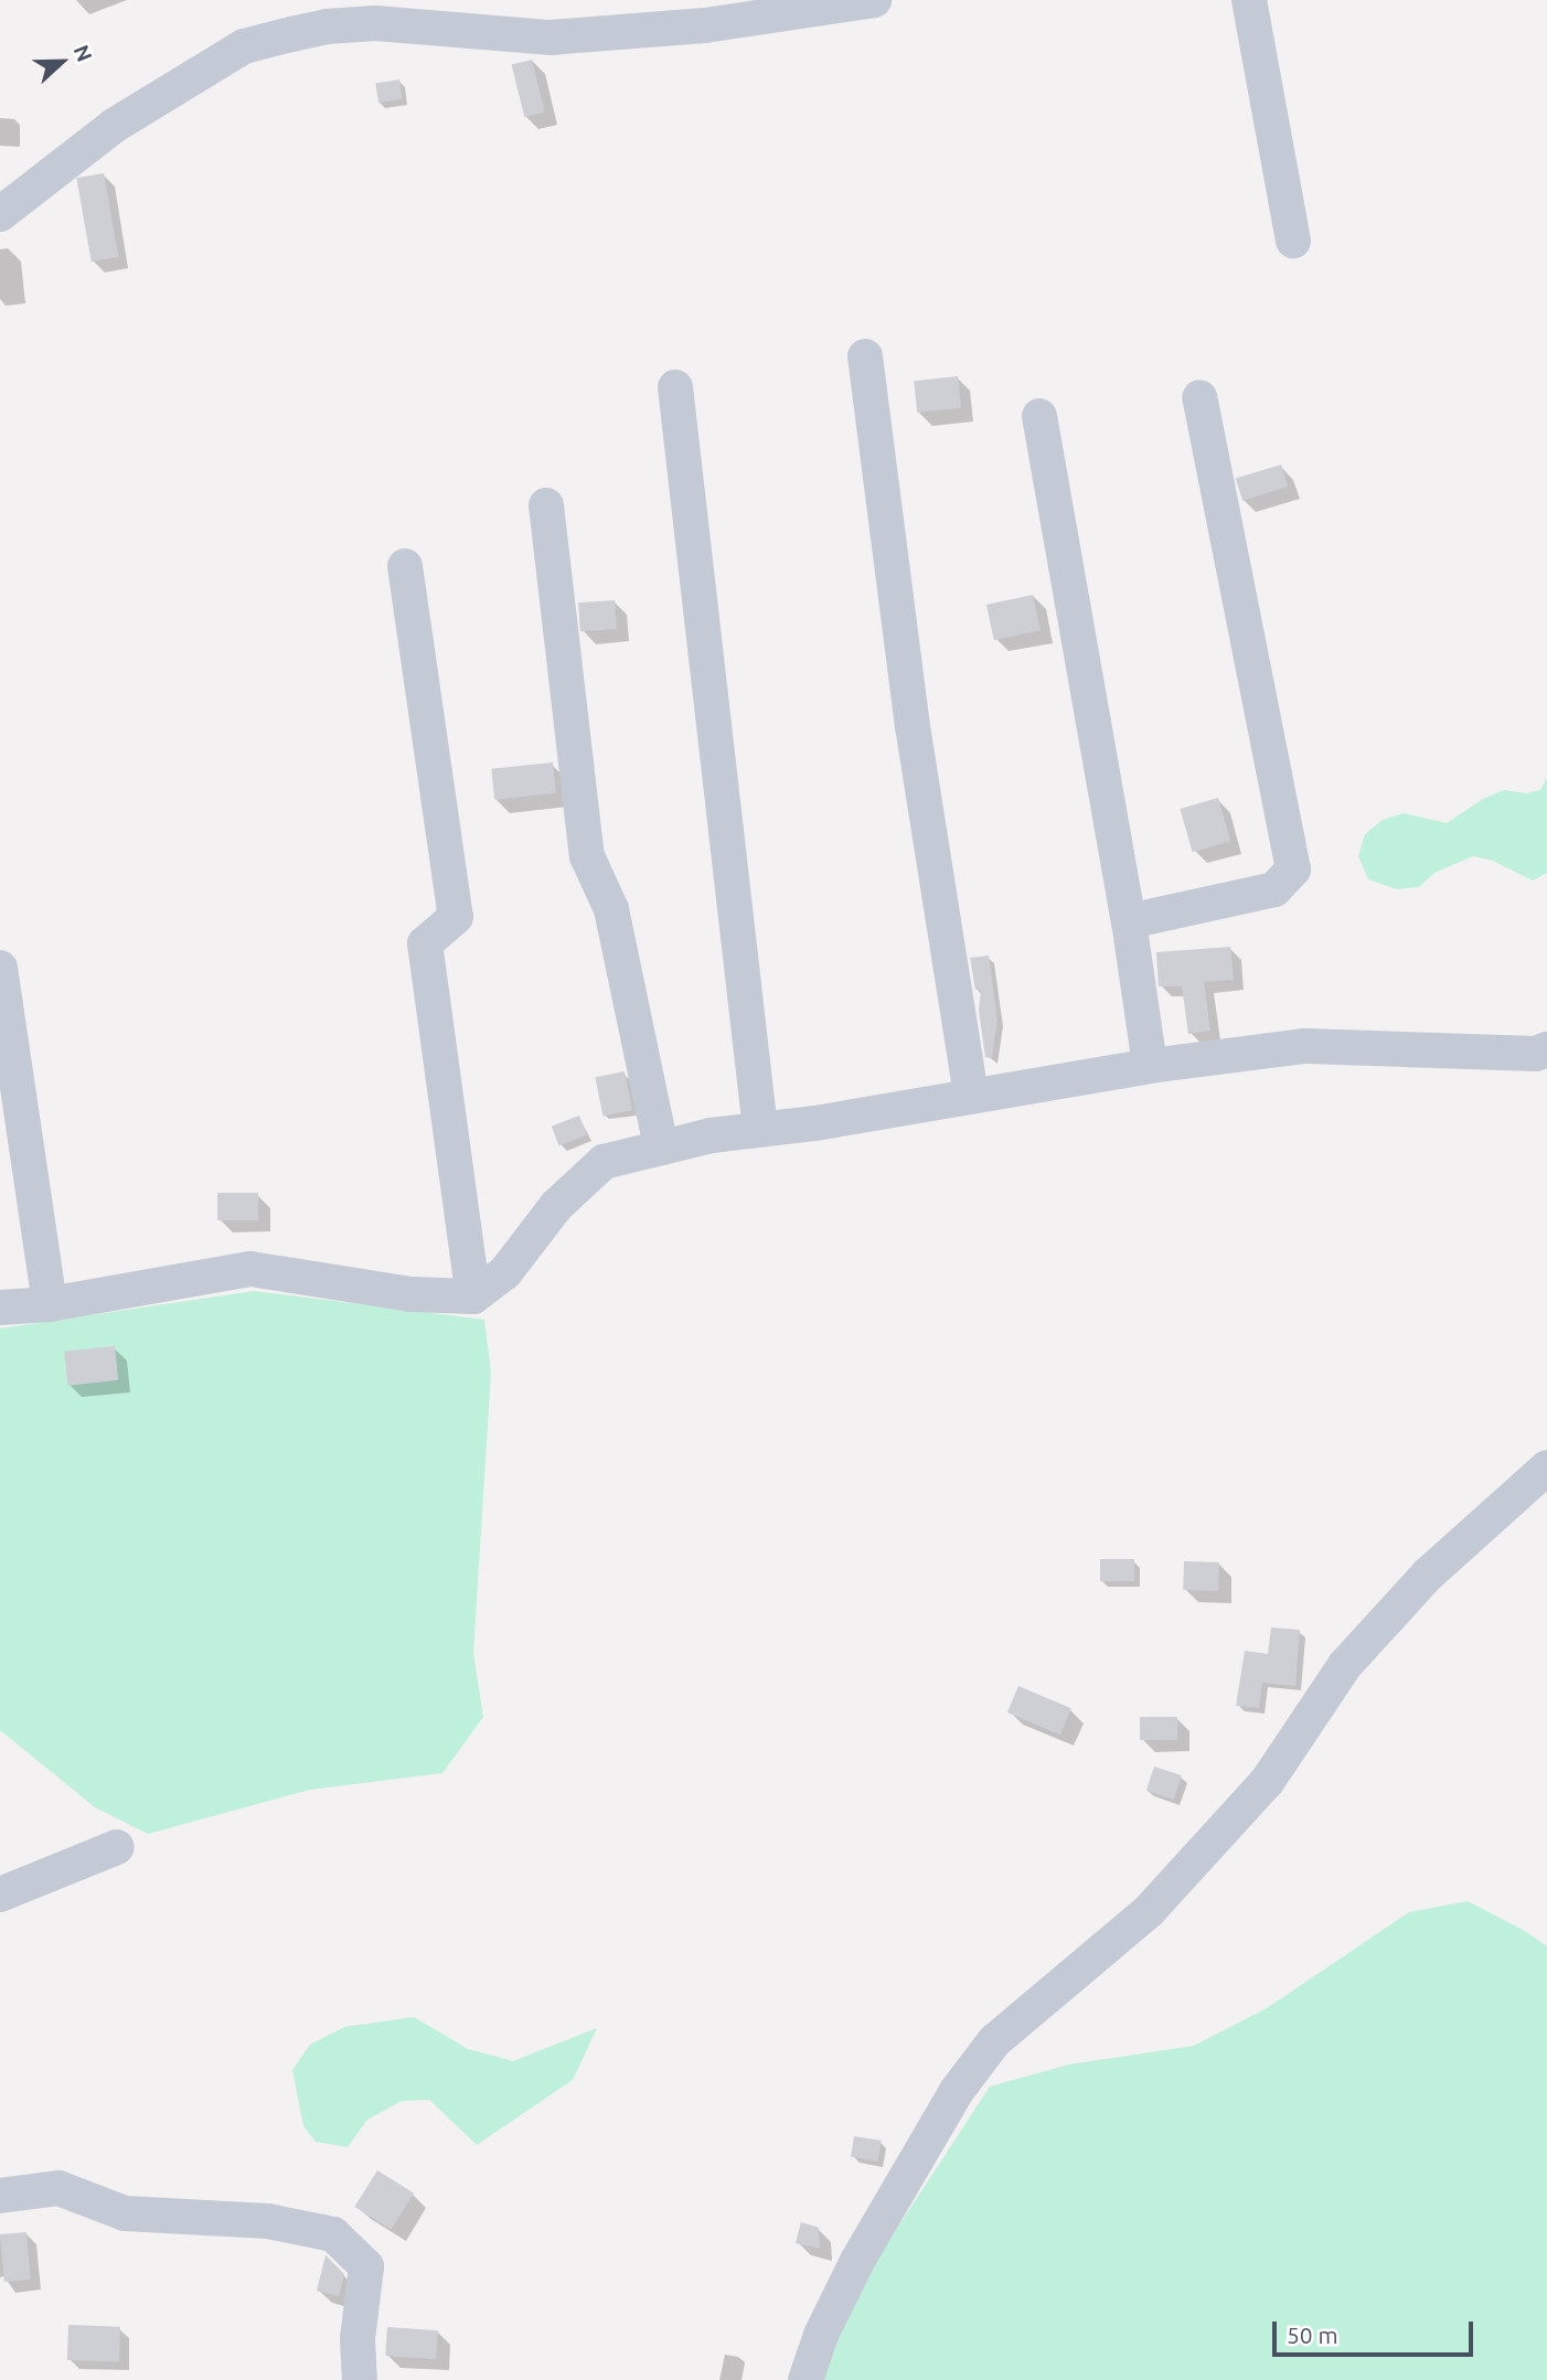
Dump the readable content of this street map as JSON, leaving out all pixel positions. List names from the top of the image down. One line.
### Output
{"scale_bar":"50 m","north":"right"}
